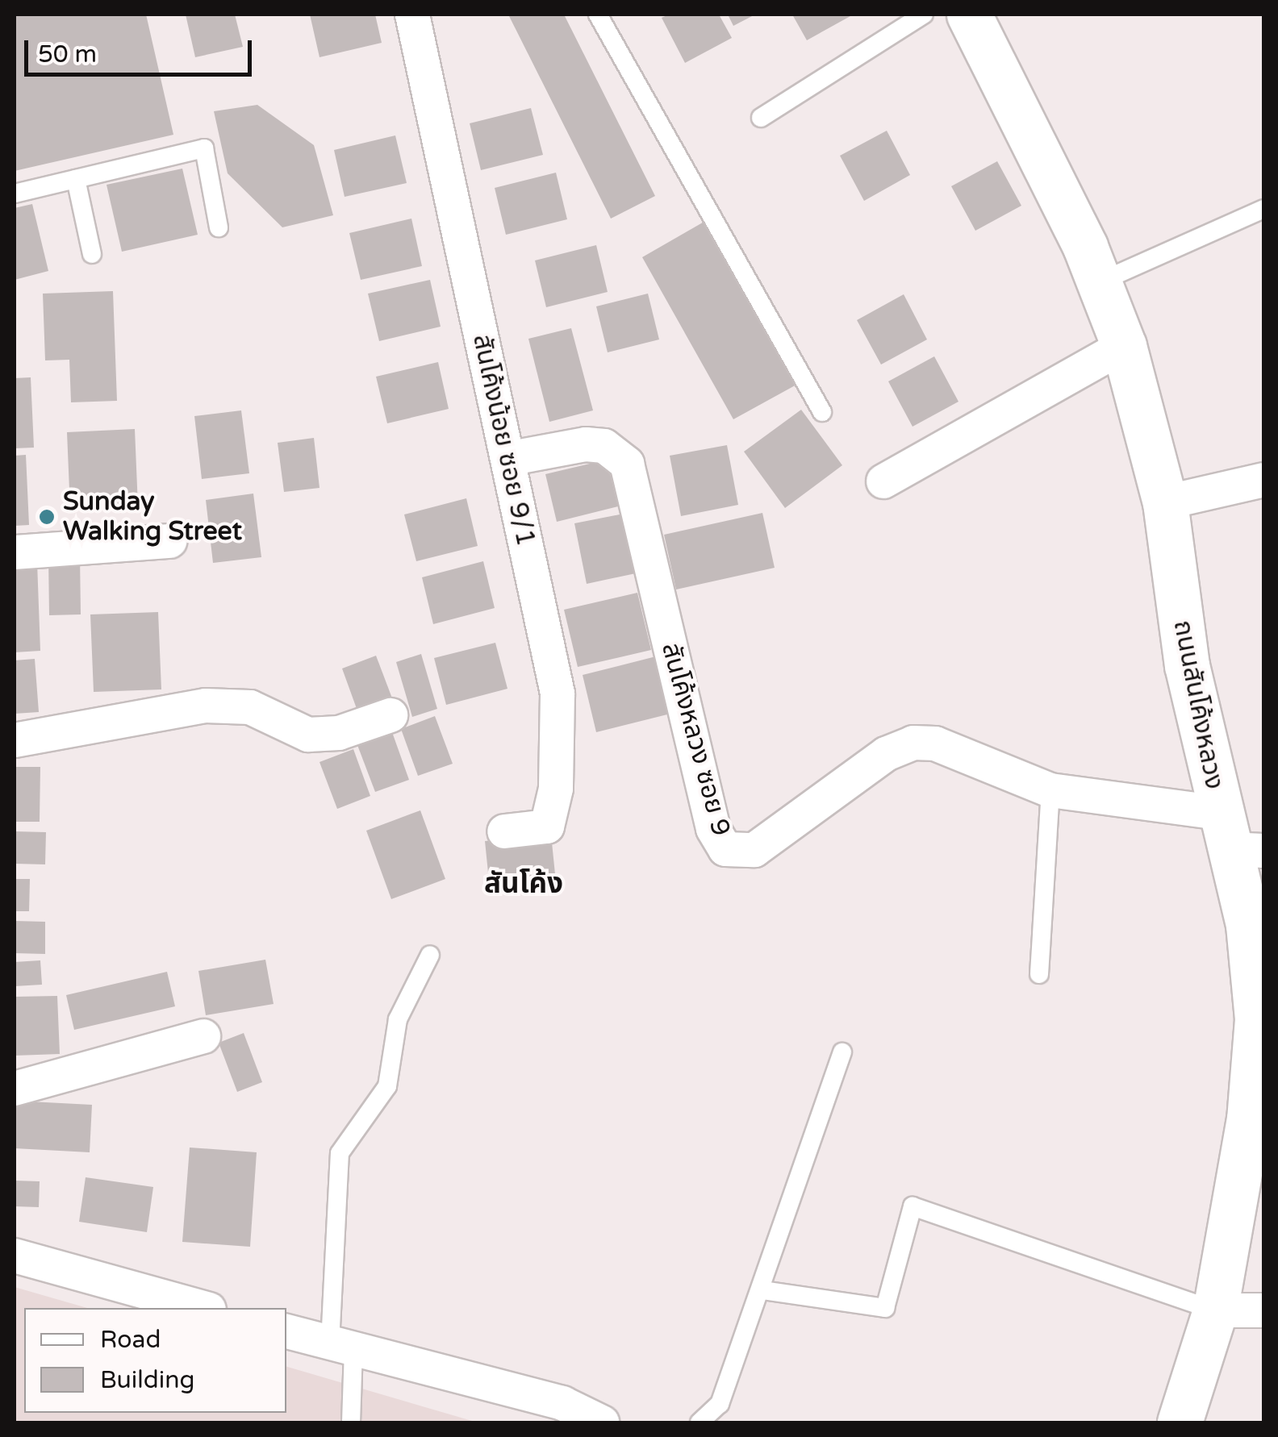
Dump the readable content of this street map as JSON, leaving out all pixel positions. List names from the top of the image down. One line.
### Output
{"streets":{"street":["สันโค้งน้อย ซอย 9/1","ถนนสันโค้งหลวง","สันโค้งหลวง ซอย 9"]},"crossings":[["สันโค้งน้อย ซอย 9/1","สันโค้งหลวง ซอย 9"],["ถนนสันโค้งหลวง","สันโค้งหลวง ซอย 9"]],"districts":["สันโค้ง"],"places":["Sunday Walking Street"],"legend":["Road","Building"],"scale_bar":"50 m"}
